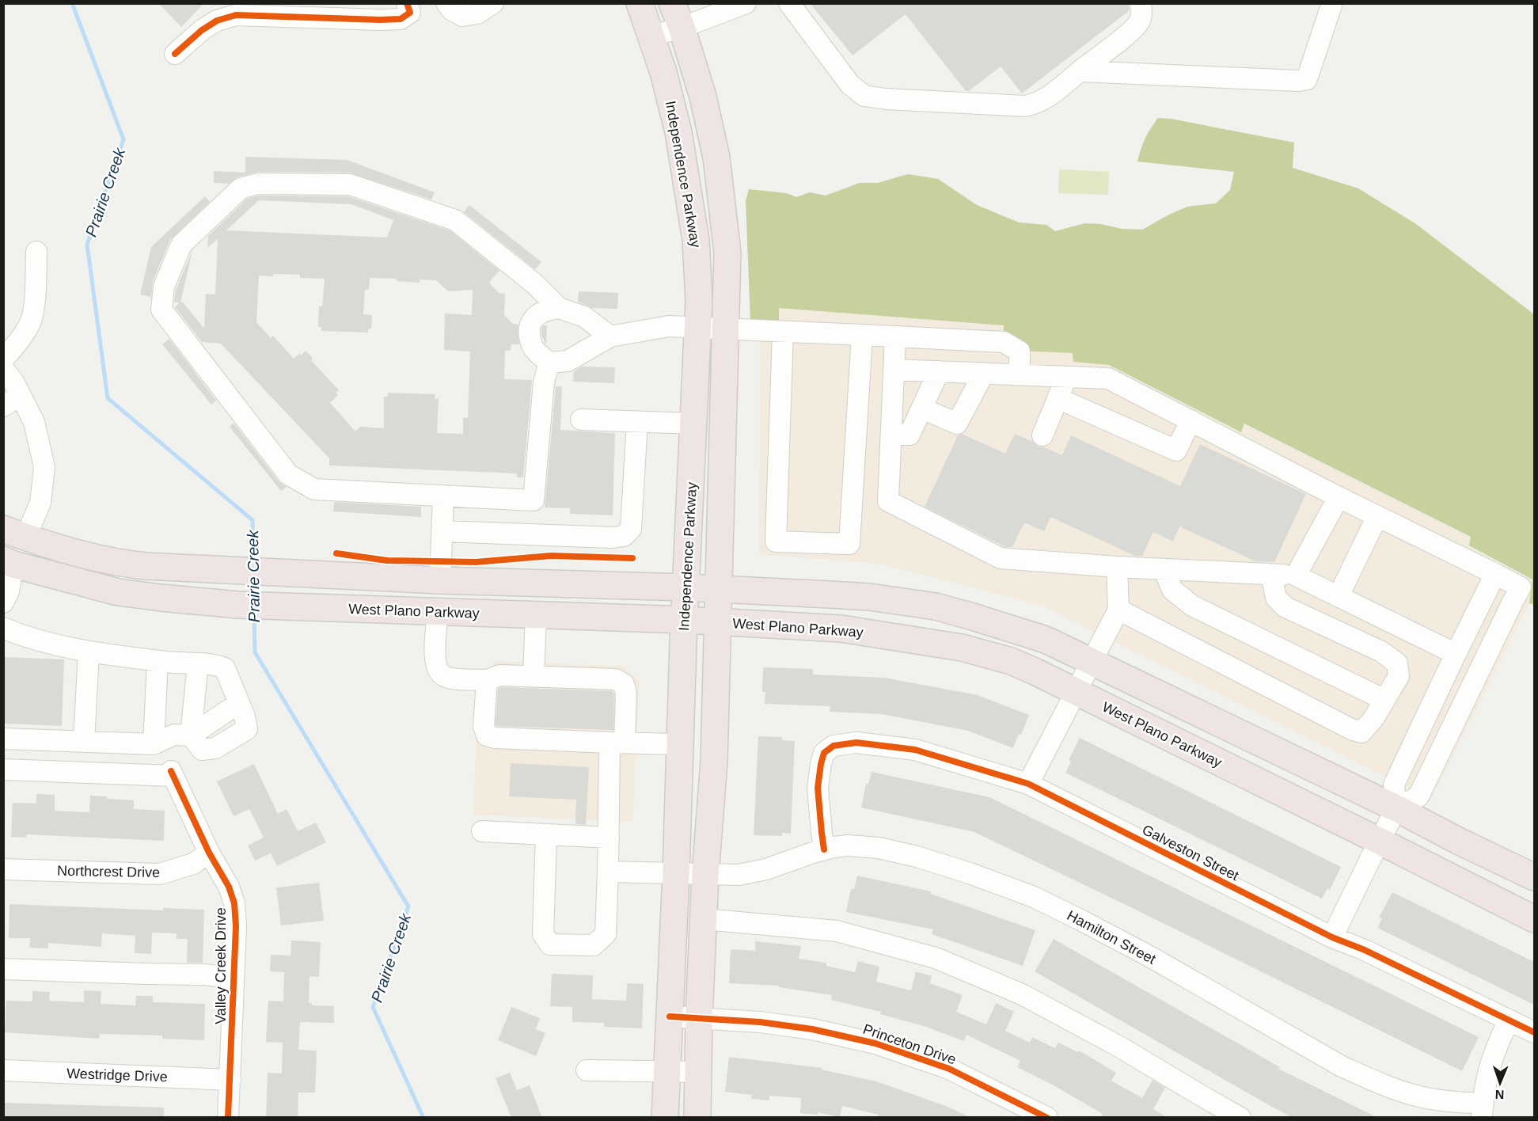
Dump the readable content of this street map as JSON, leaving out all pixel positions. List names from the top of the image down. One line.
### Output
{"streets":{"main road":["Independence Parkway","West Plano Parkway"],"street":["Galveston Street","Northcrest Drive","Hamilton Street","Valley Creek Drive","Princeton Drive","Westridge Drive"]},"crossings":[["Independence Parkway","West Plano Parkway"],["Independence Parkway","Hamilton Street"],["Independence Parkway","Princeton Drive"],["Galveston Street","Hamilton Street"],["Northcrest Drive","Valley Creek Drive"],["Valley Creek Drive","Westridge Drive"]],"water":["Prairie Creek"],"north":"bottom"}
